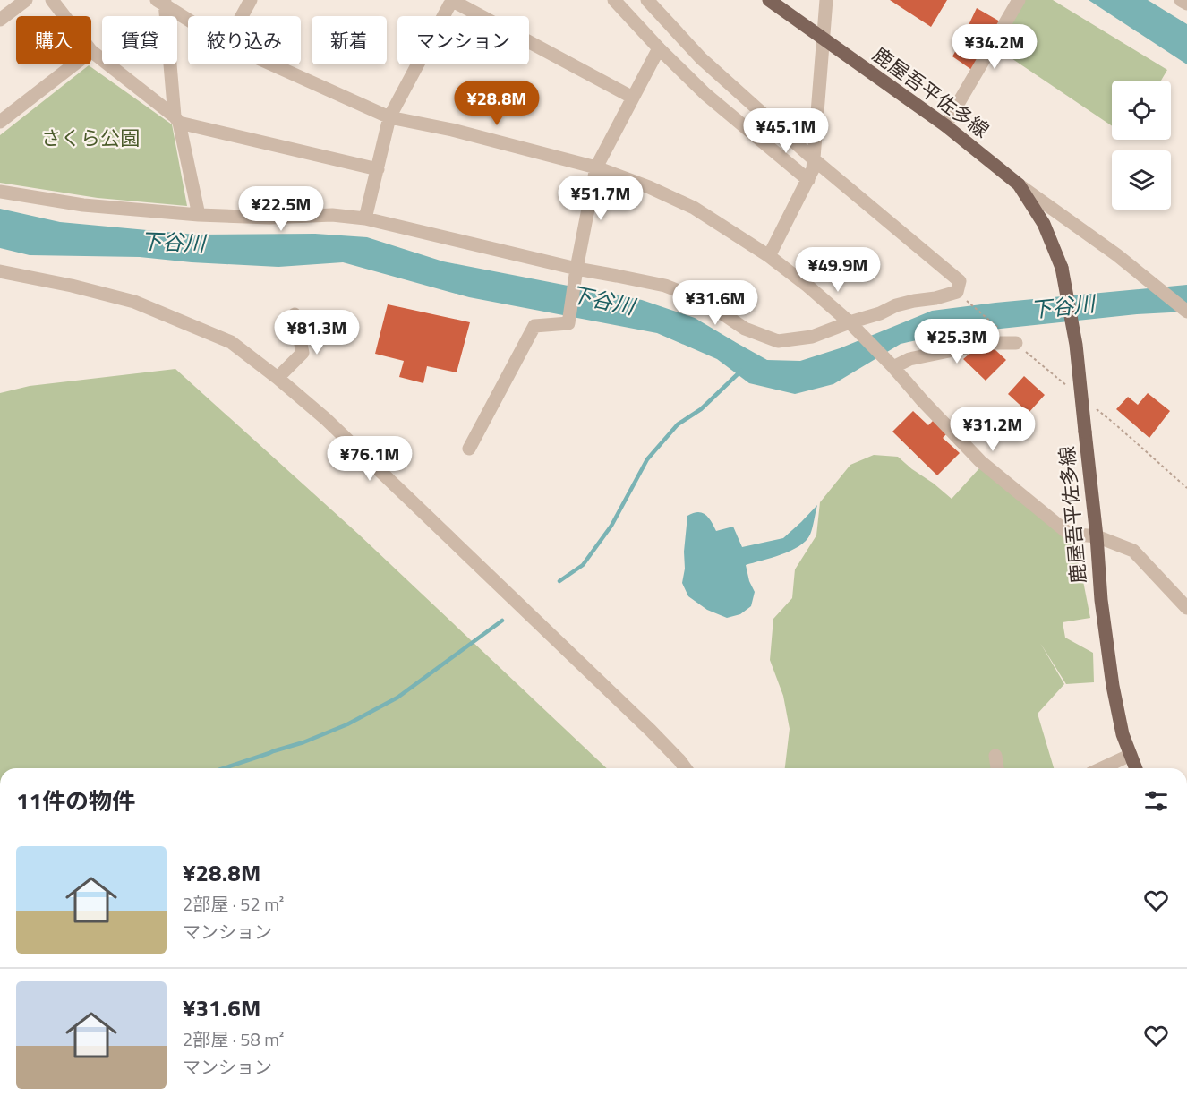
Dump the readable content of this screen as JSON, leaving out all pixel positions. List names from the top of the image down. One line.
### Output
{"streets":{"main road":["鹿屋吾平佐多線"]},"water":["下谷川"],"parks":["さくら公園"],"page":{"chip":["購入","賃貸","絞り込み","新着","マンション"],"price":["¥34.2M","¥28.8M","¥45.1M","¥51.7M","¥22.5M","¥49.9M","¥31.6M","¥81.3M","¥25.3M","¥31.2M","¥76.1M"],"heading":"11件の物件","list":[{"name":"¥28.8M","note":"2部屋 · 52 m² · マンション"},{"name":"¥31.6M","note":"2部屋 · 58 m² · マンション"}]}}
